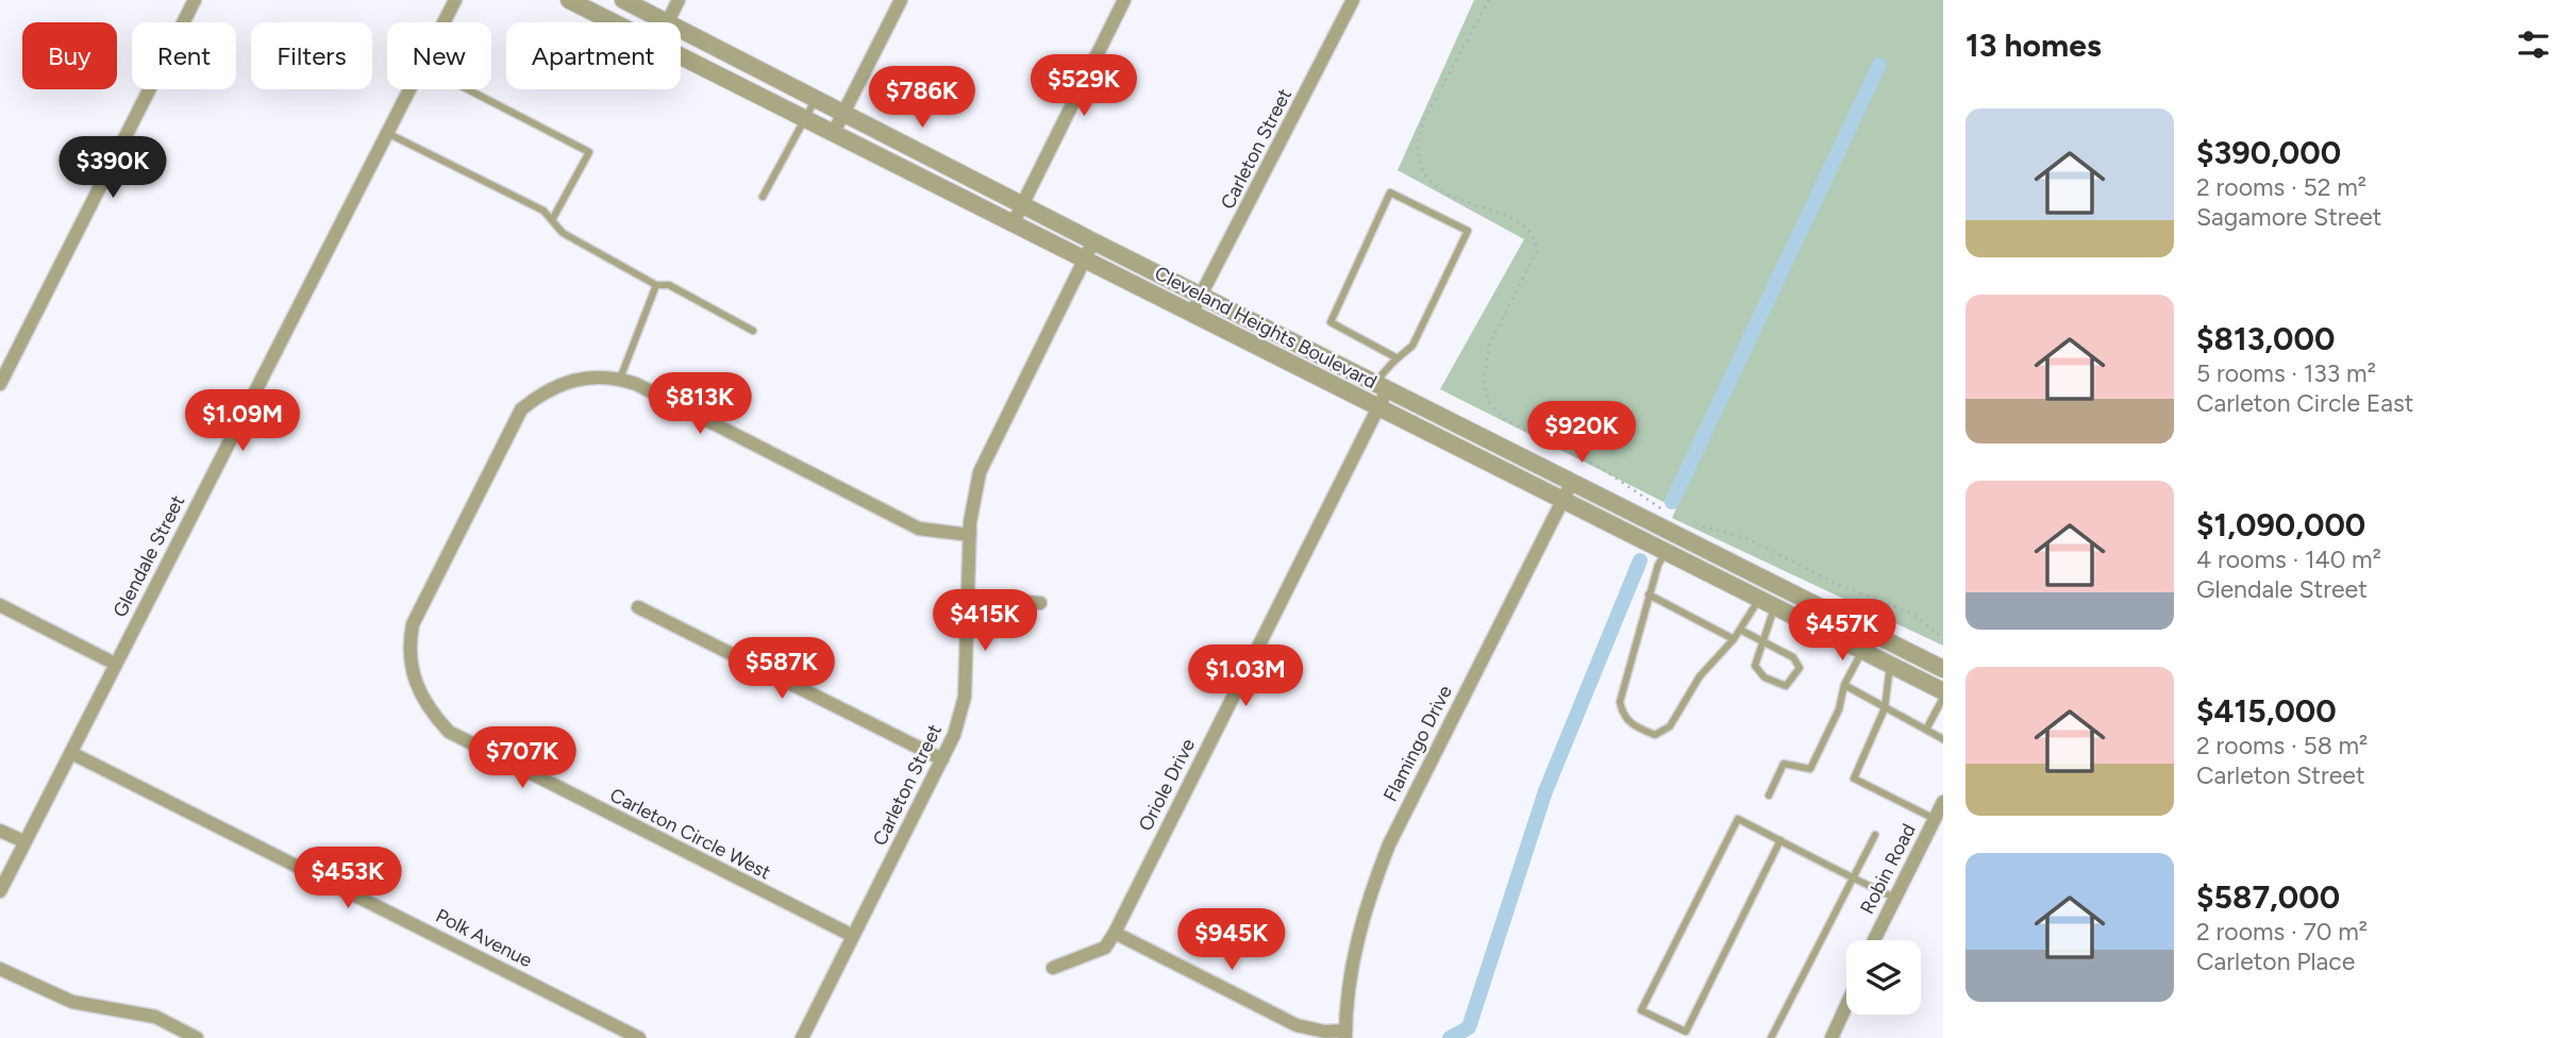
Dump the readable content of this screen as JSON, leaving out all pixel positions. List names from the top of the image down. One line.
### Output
{"streets":{"street":["Carleton Street","Cleveland Heights Boulevard","Glendale Street","Flamingo Drive","Oriole Drive","Carleton Circle West","Robin Road","Polk Avenue"]},"crossings":[["Carleton Street","Cleveland Heights Boulevard"],["Carleton Street","Carleton Circle West"],["Cleveland Heights Boulevard","Flamingo Drive"],["Cleveland Heights Boulevard","Oriole Drive"],["Glendale Street","Polk Avenue"]],"page":{"heading":"13 homes","chip":["Buy","Rent","Filters","New","Apartment"],"price":["$529K","$786K","$390K","$813K","$1.09M","$920K","$415K","$457K","$587K","$1.03M","$707K","$453K","$945K"],"list":[{"name":"$390,000","note":"2 rooms · 52 m² · Sagamore Street"},{"name":"$813,000","note":"5 rooms · 133 m² · Carleton Circle East"},{"name":"$1,090,000","note":"4 rooms · 140 m² · Glendale Street"},{"name":"$415,000","note":"2 rooms · 58 m² · Carleton Street"},{"name":"$587,000","note":"2 rooms · 70 m² · Carleton Place"}]}}
